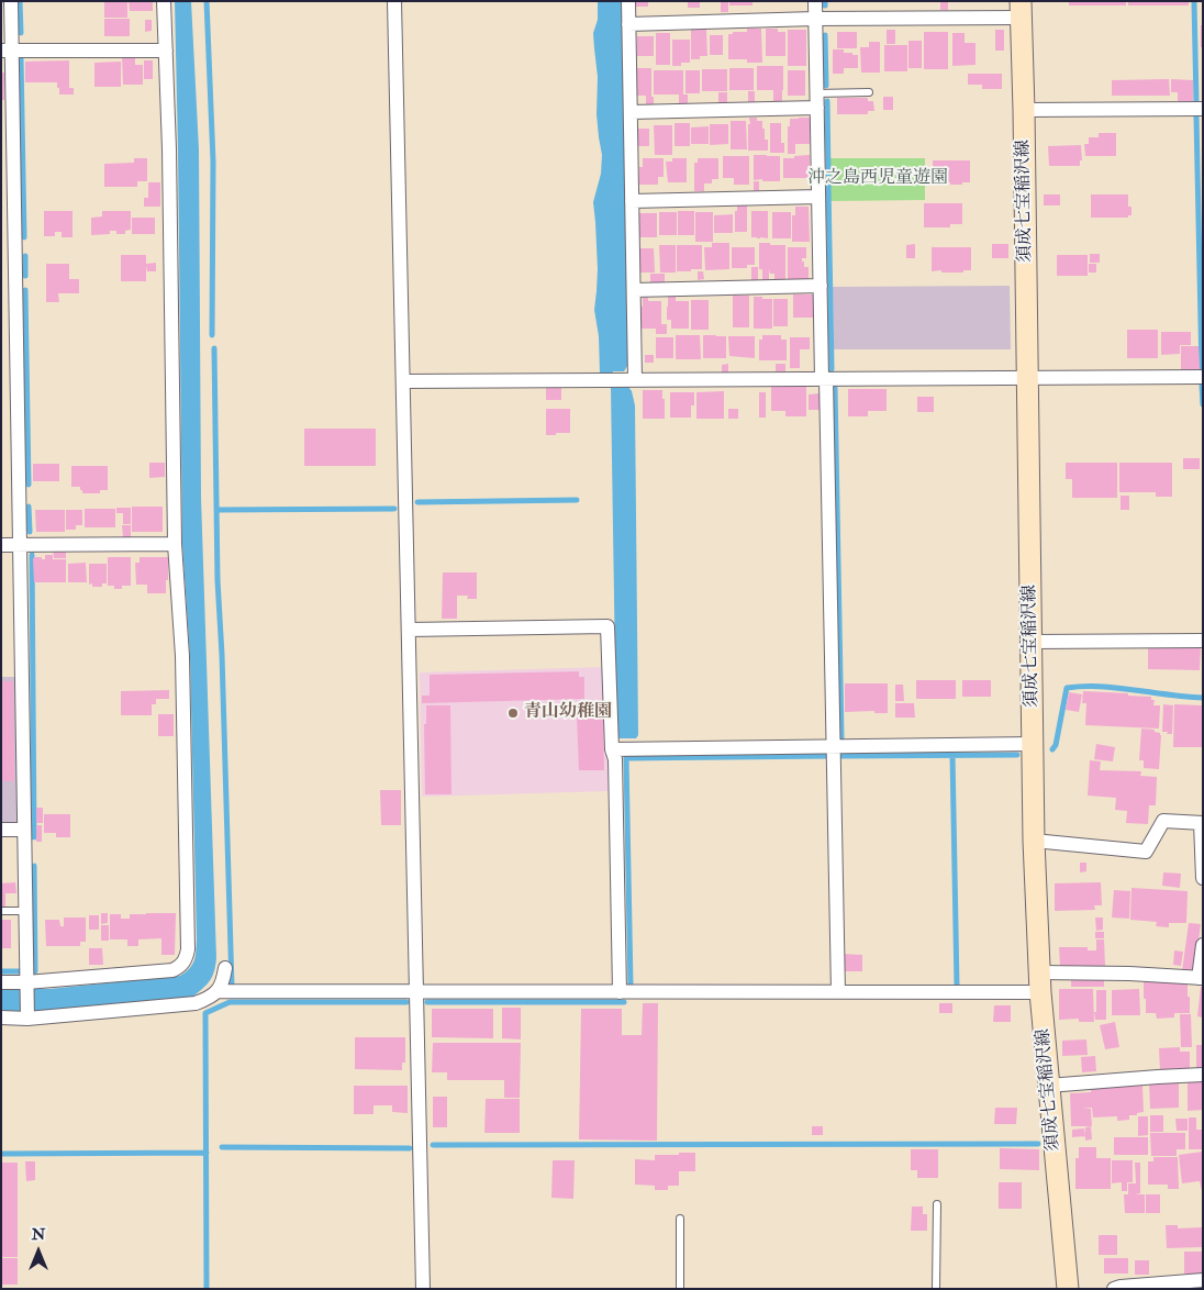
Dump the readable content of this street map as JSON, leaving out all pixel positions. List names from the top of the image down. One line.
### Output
{"streets":{"main road":["須成七宝稲沢線"]},"parks":["沖之島西児童遊園"],"places":["青山幼稚園"],"north":"top"}
